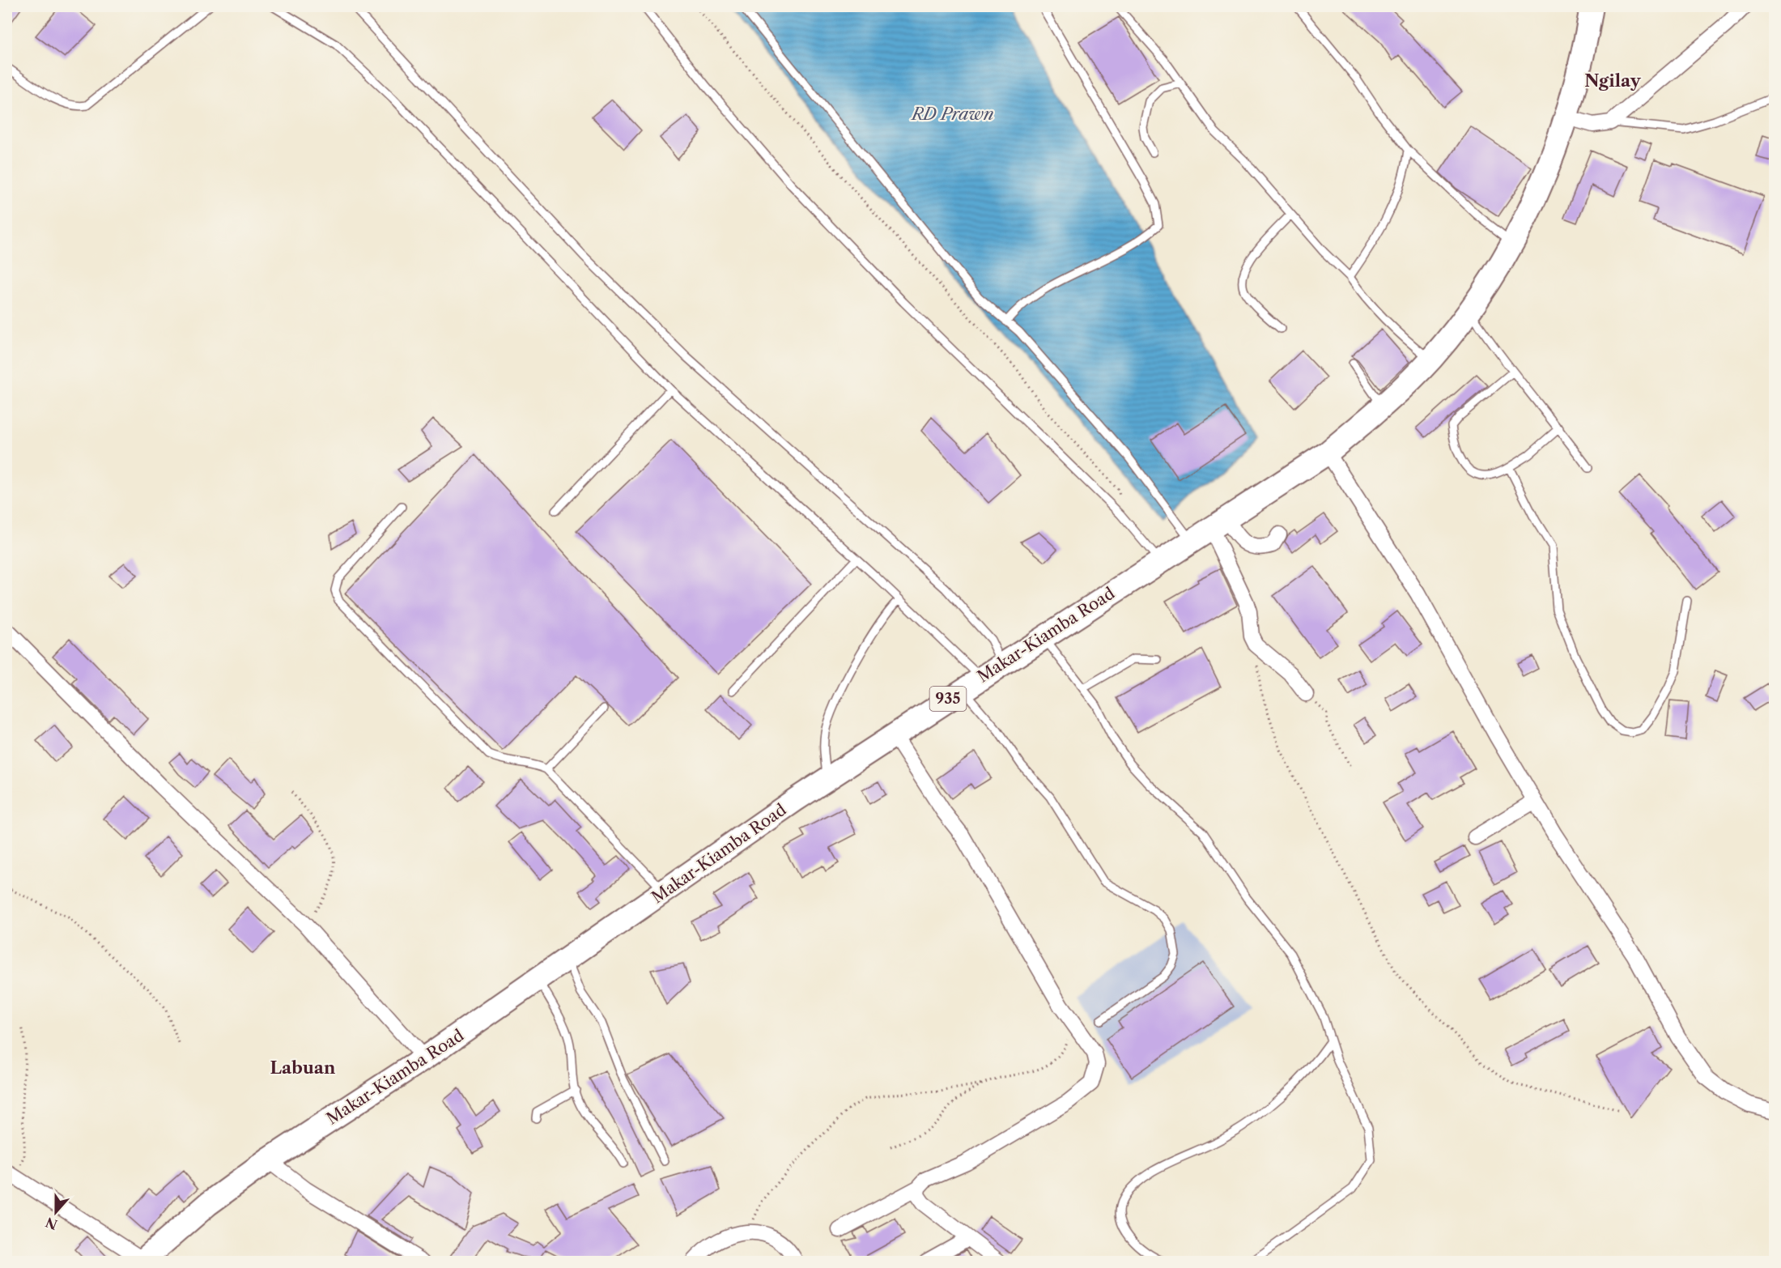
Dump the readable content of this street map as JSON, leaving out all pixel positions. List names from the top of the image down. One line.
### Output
{"streets":{"main road":["Makar-Kiamba Road","935"]},"districts":["Ngilay","Labuan"],"water":["RD Prawn"],"north":"bottom"}
